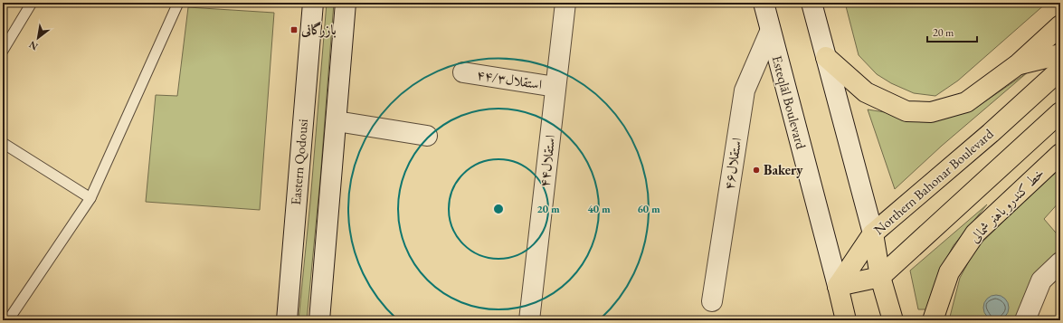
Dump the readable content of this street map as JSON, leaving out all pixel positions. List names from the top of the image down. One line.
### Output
{"streets":{"main road":["استقلال۴۴/۳","Esteqlāl Boulevard","استقلال۴۴","Eastern Qodousi","استقلال۴۶","Northern Bahonar Boulevard","خط کندرو باهنر شمالی"]},"crossings":[["استقلال۴۴/۳","استقلال۴۴"],["Esteqlāl Boulevard","استقلال۴۶"],["Esteqlāl Boulevard","Northern Bahonar Boulevard"]],"places":{"transit":["بازرگانی"],"other":["Bakery"]},"scale_bar":"20 m","north":"bottom left","rings":["20 m","40 m","60 m"]}
